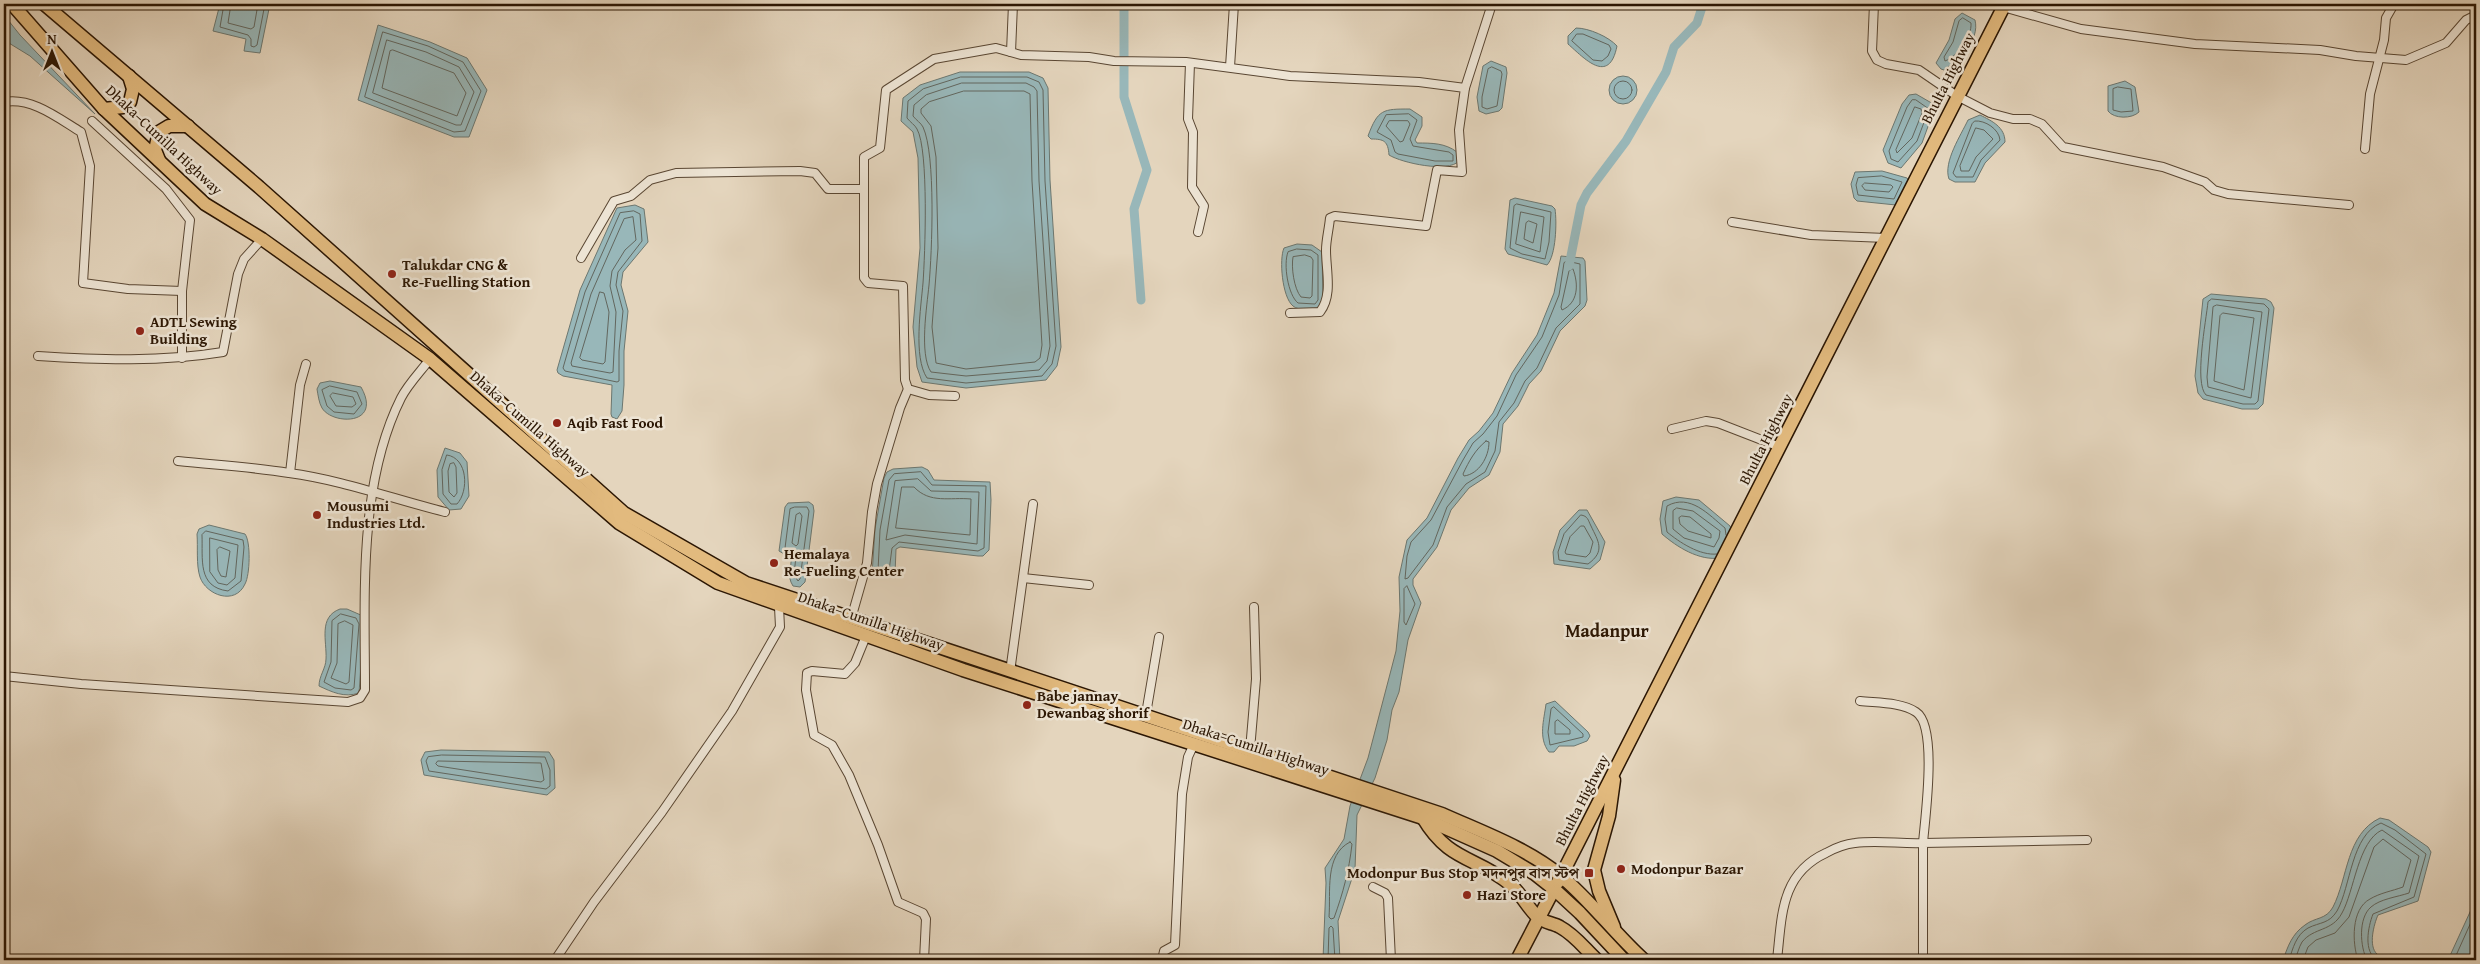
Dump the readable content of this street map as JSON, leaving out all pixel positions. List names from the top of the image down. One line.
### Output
{"streets":{"main road":["Bhulta Highway","Dhaka–Cumilla Highway"]},"crossings":[["Bhulta Highway","Dhaka–Cumilla Highway"]],"districts":["Madanpur"],"places":{"other":["Talukdar CNG & Re-Fuelling Station","ADTL Sewing Building","Aqib Fast Food","Mousumi Industries Ltd.","Hemalaya Re-Fueling Center","Babe jannay Dewanbag shorif","Modonpur Bazar","Hazi Store"],"transit":["Modonpur Bus Stop মদনপুর বাস স্টপ"]},"north":"top"}
